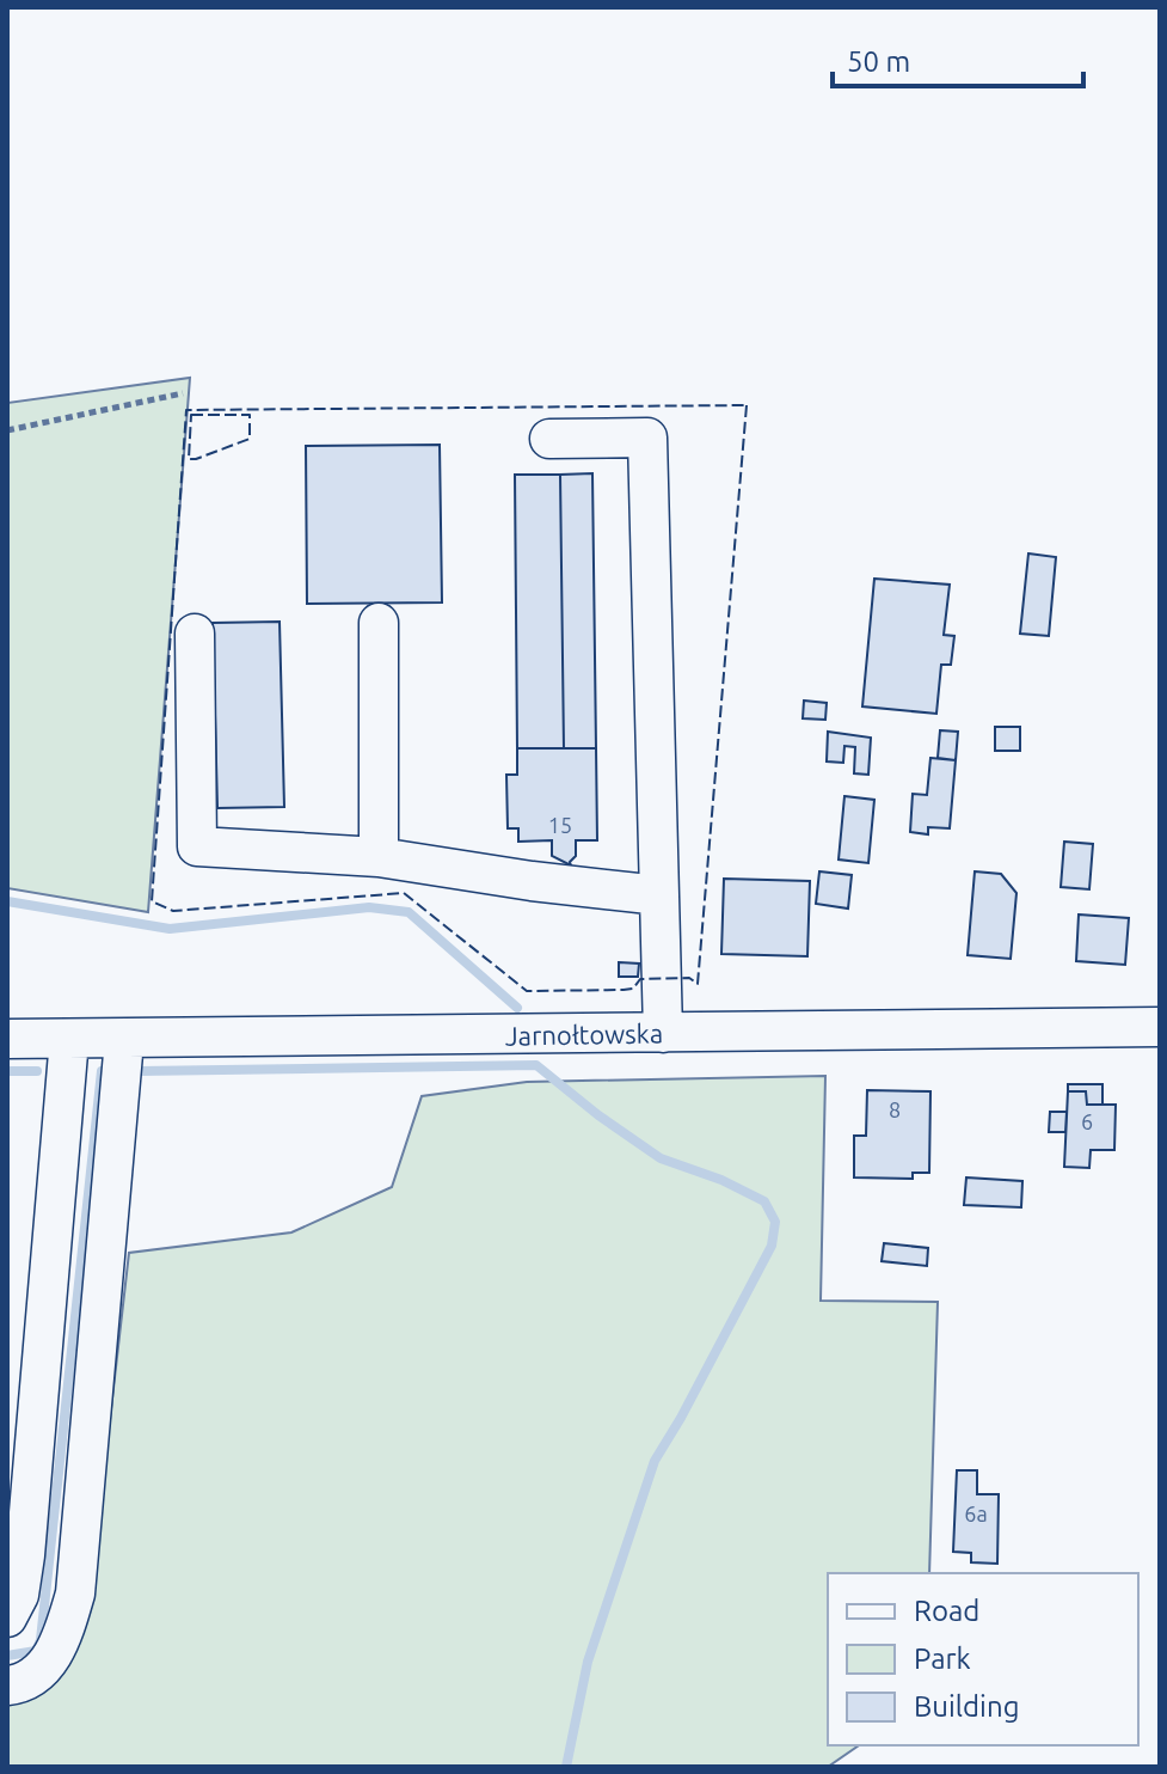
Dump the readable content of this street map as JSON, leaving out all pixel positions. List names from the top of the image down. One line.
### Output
{"streets":{"street":["Jarnołtowska"]},"house_numbers":["15","8","6","6a"],"legend":["Road","Park","Building"],"scale_bar":"50 m"}
